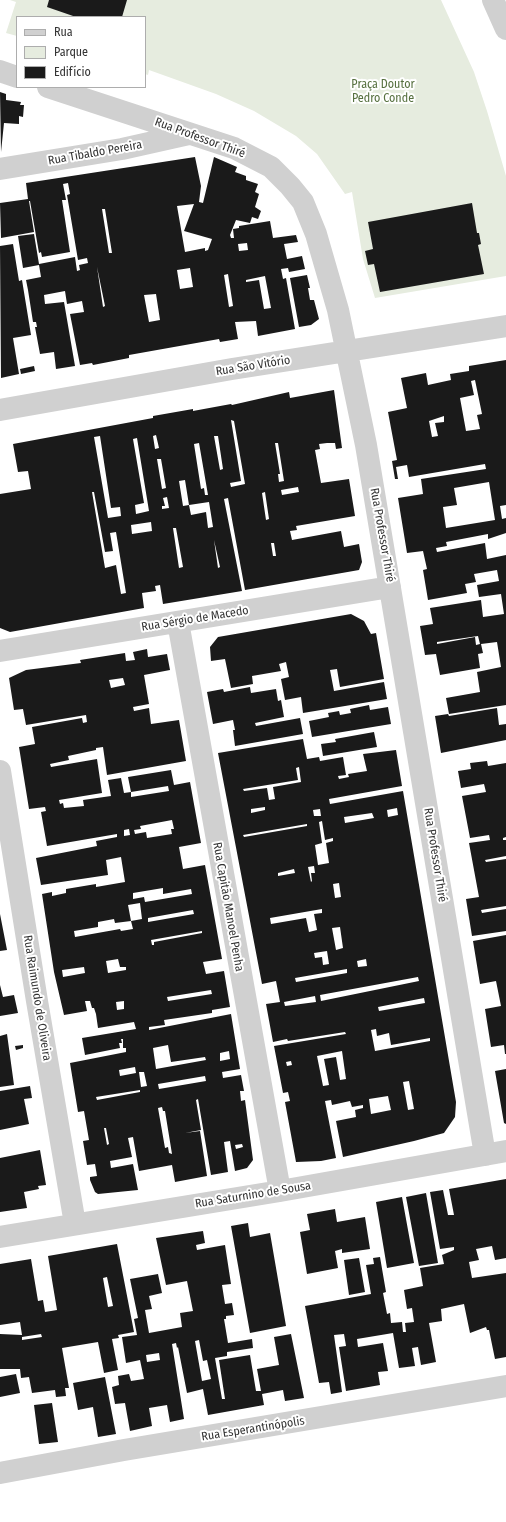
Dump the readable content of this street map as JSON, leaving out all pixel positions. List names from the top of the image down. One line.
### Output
{"streets":{"street":["Rua Professor Thiré","Rua Tibaldo Pereira","Rua São Vitório","Rua Sérgio de Macedo","Rua Capitão Manoel Penha","Rua Raimundo de Oliveira","Rua Saturnino de Sousa","Rua Esperantinópolis"]},"crossings":[["Rua Professor Thiré","Rua Tibaldo Pereira"],["Rua Professor Thiré","Rua São Vitório"],["Rua Professor Thiré","Rua Sérgio de Macedo"],["Rua Professor Thiré","Rua Saturnino de Sousa"],["Rua Sérgio de Macedo","Rua Capitão Manoel Penha"],["Rua Capitão Manoel Penha","Rua Saturnino de Sousa"],["Rua Raimundo de Oliveira","Rua Saturnino de Sousa"]],"parks":["Praça Doutor Pedro Conde"],"legend":["Rua","Parque","Edifício"]}
